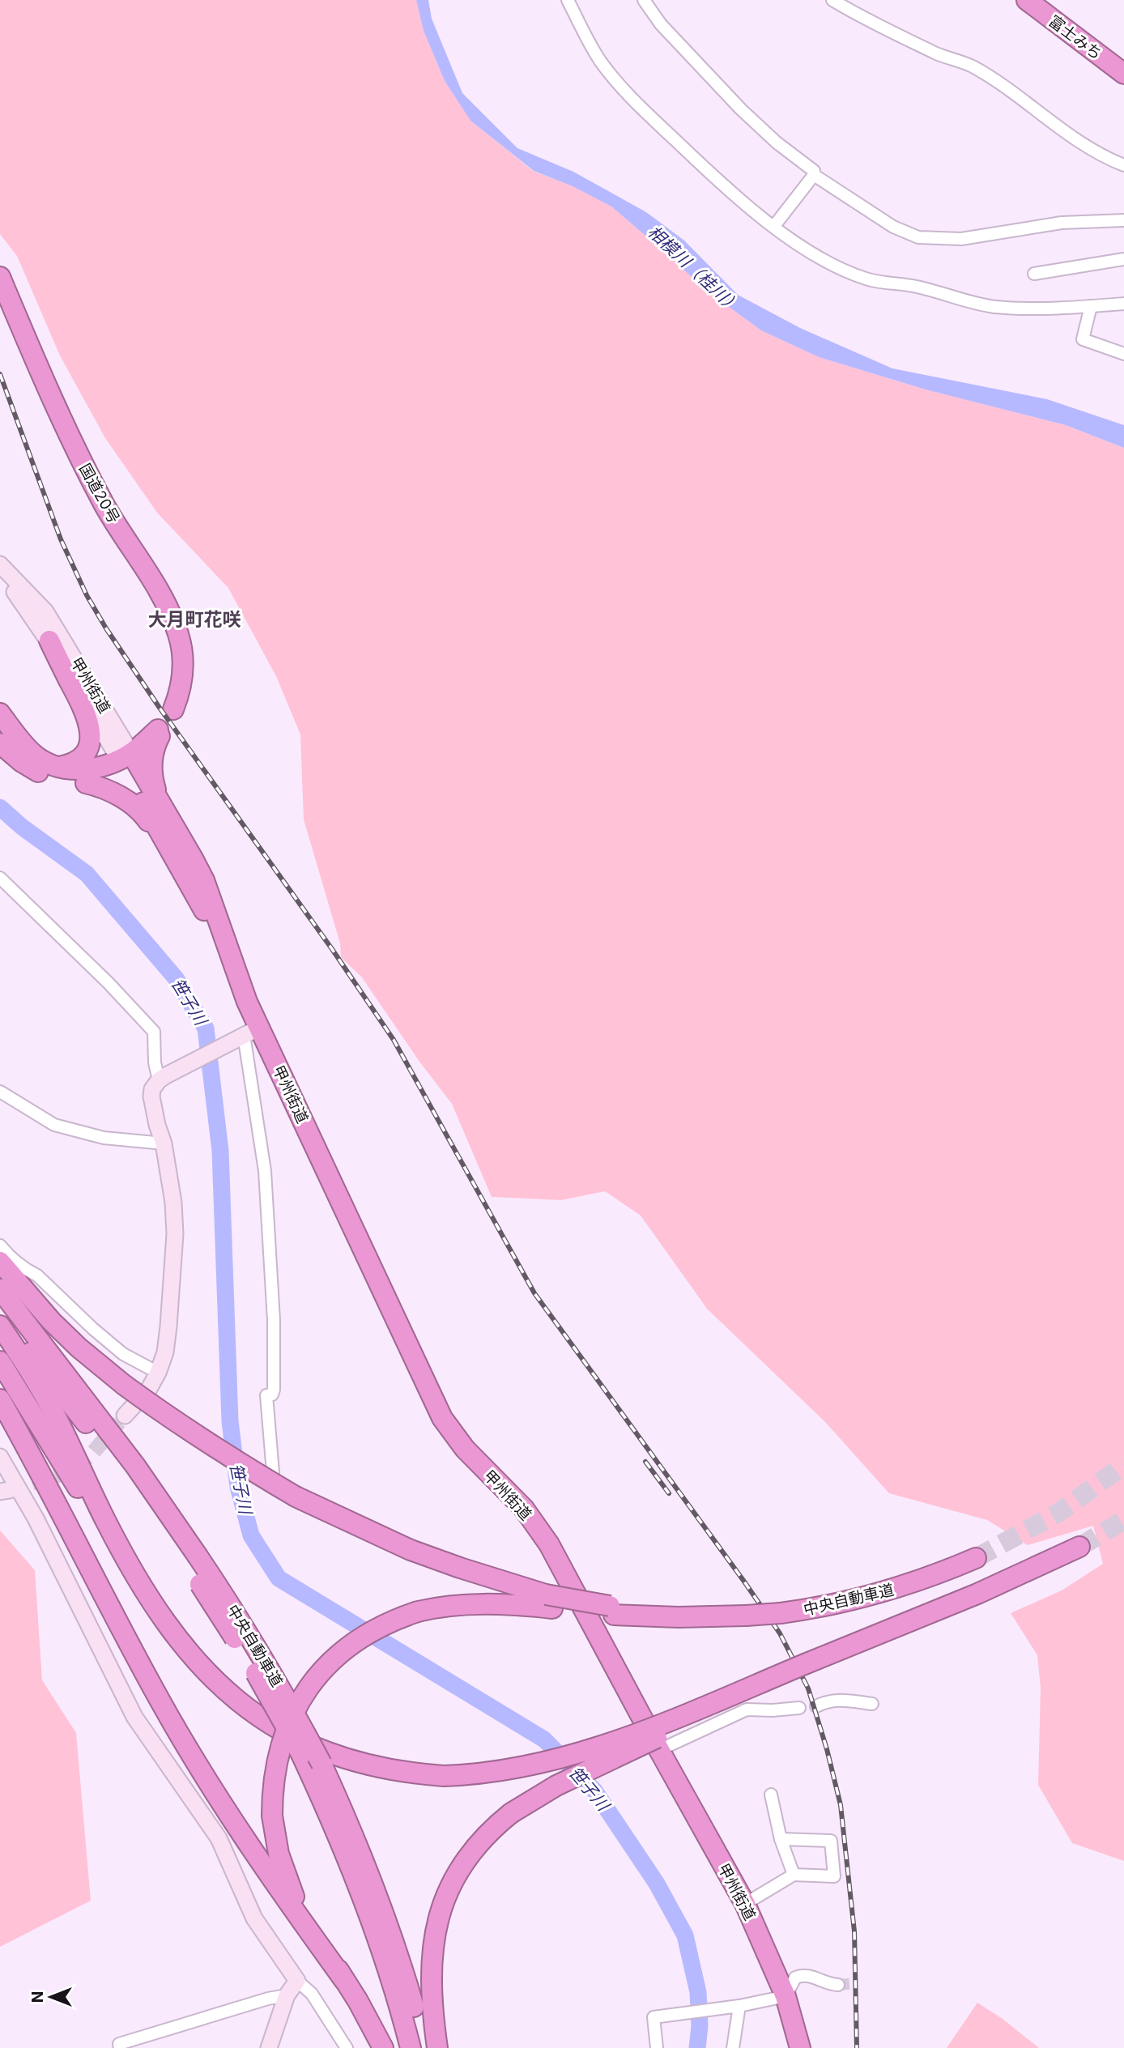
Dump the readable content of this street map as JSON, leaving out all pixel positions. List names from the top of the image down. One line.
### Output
{"streets":{"highway":["富士みち","国道20号","甲州街道","中央自動車道"]},"districts":["大月町花咲"],"water":["相模川（桂川）","笹子川"],"north":"left"}
